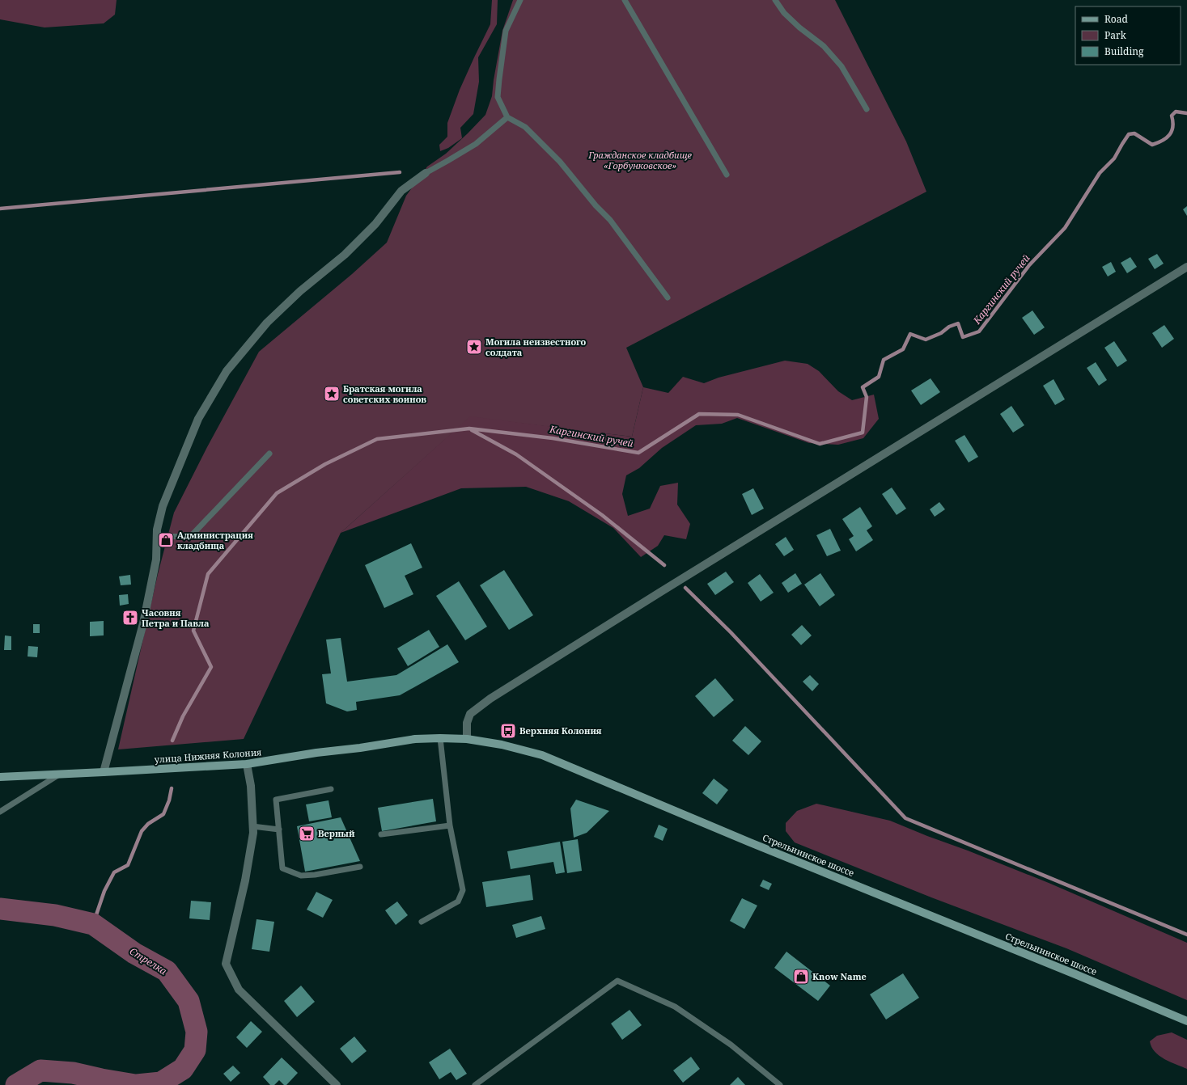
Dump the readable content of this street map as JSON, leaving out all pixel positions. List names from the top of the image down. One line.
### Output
{"streets":{"main road":["улица Нижняя Колония","Стрельнинское шоссе"]},"crossings":[["улица Нижняя Колония","Стрельнинское шоссе"]],"water":["Каргинский ручей","Стрелка"],"parks":["Гражданское кладбище «Горбунковское»"],"places":{"place":["Могила неизвестного солдата","Братская могила советских воинов"],"shop":["Администрация кладбища","Know Name"],"church":["Часовня Петра и Павла"],"bus stop":["Верхняя Колония"],"supermarket":["Верный"]},"legend":["Road","Park","Building"]}
